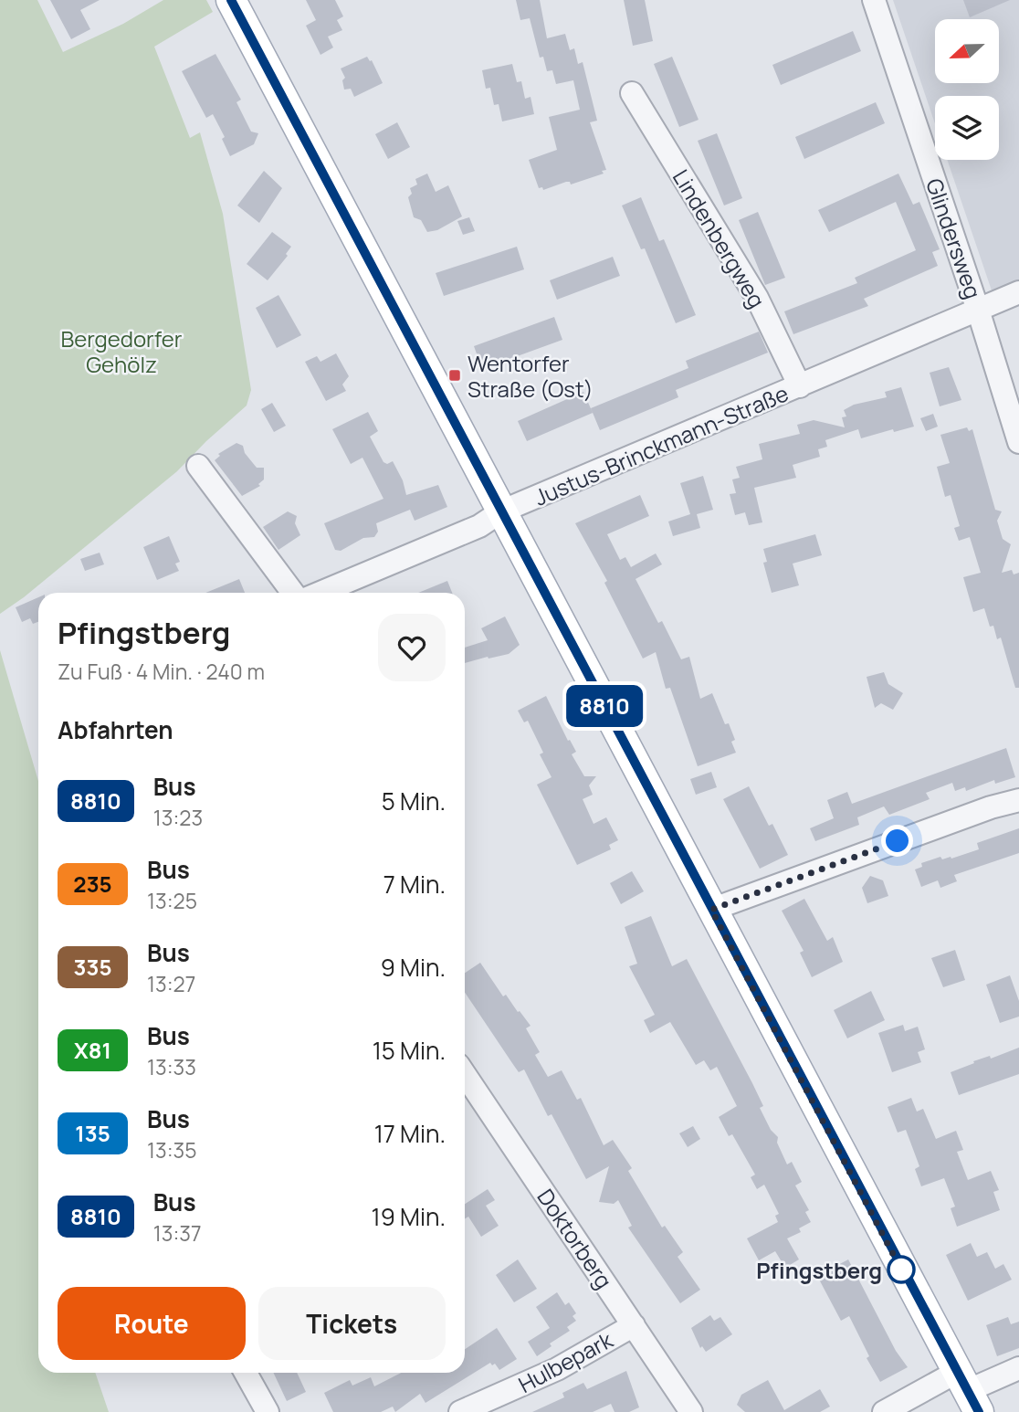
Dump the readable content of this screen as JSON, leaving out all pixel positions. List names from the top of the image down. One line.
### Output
{"streets":{"street":["Lindenbergweg","Glindersweg","Justus-Brinckmann-Straße","Doktorberg","Hulbepark"]},"crossings":[["Lindenbergweg","Justus-Brinckmann-Straße"],["Glindersweg","Justus-Brinckmann-Straße"],["Doktorberg","Hulbepark"]],"parks":["Bergedorfer Gehölz"],"places":{"transit":["Wentorfer Straße (Ost)"],"other":["Pfingstberg"]},"lines":["bus line 8810"],"north":"left","page":{"on_map":"8810","heading":[["Pfingstberg","Zu Fuß · 4 Min. · 240 m"],"Abfahrten"],"list":[{"mark":"8810","name":"Bus","note":"13:23","value":"5 Min."},{"mark":"235","name":"Bus","note":"13:25","value":"7 Min."},{"mark":"335","name":"Bus","note":"13:27","value":"9 Min."},{"mark":"X81","name":"Bus","note":"13:33","value":"15 Min."},{"mark":"135","name":"Bus","note":"13:35","value":"17 Min."},{"mark":"8810","name":"Bus","note":"13:37","value":"19 Min."}],"buttons":["Route","Tickets"]}}
